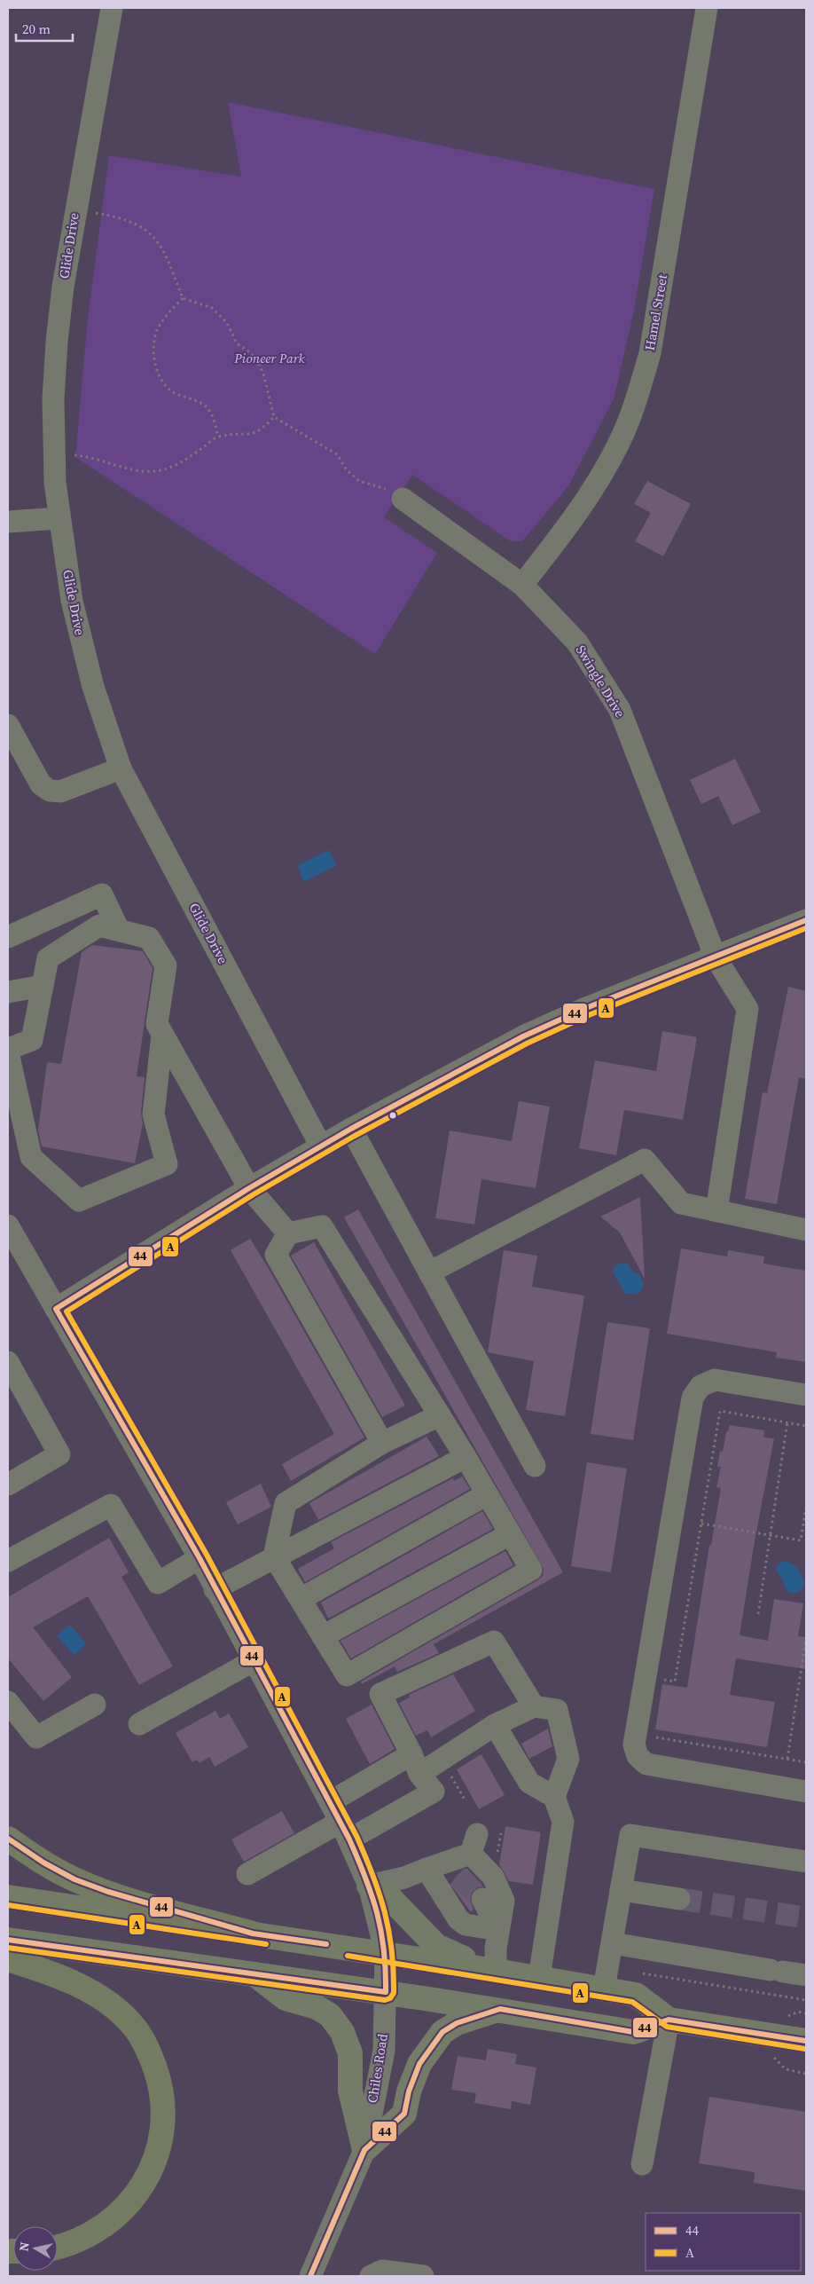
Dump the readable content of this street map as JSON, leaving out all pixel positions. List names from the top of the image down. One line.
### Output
{"streets":{"street":["Glide Drive","Hamel Street","Swingle Drive","Chiles Road"]},"crossings":[["Hamel Street","Swingle Drive"]],"parks":["Pioneer Park"],"lines":["transit line 44","transit line A"],"legend":["44","A"],"scale_bar":"20 m","north":"left"}
